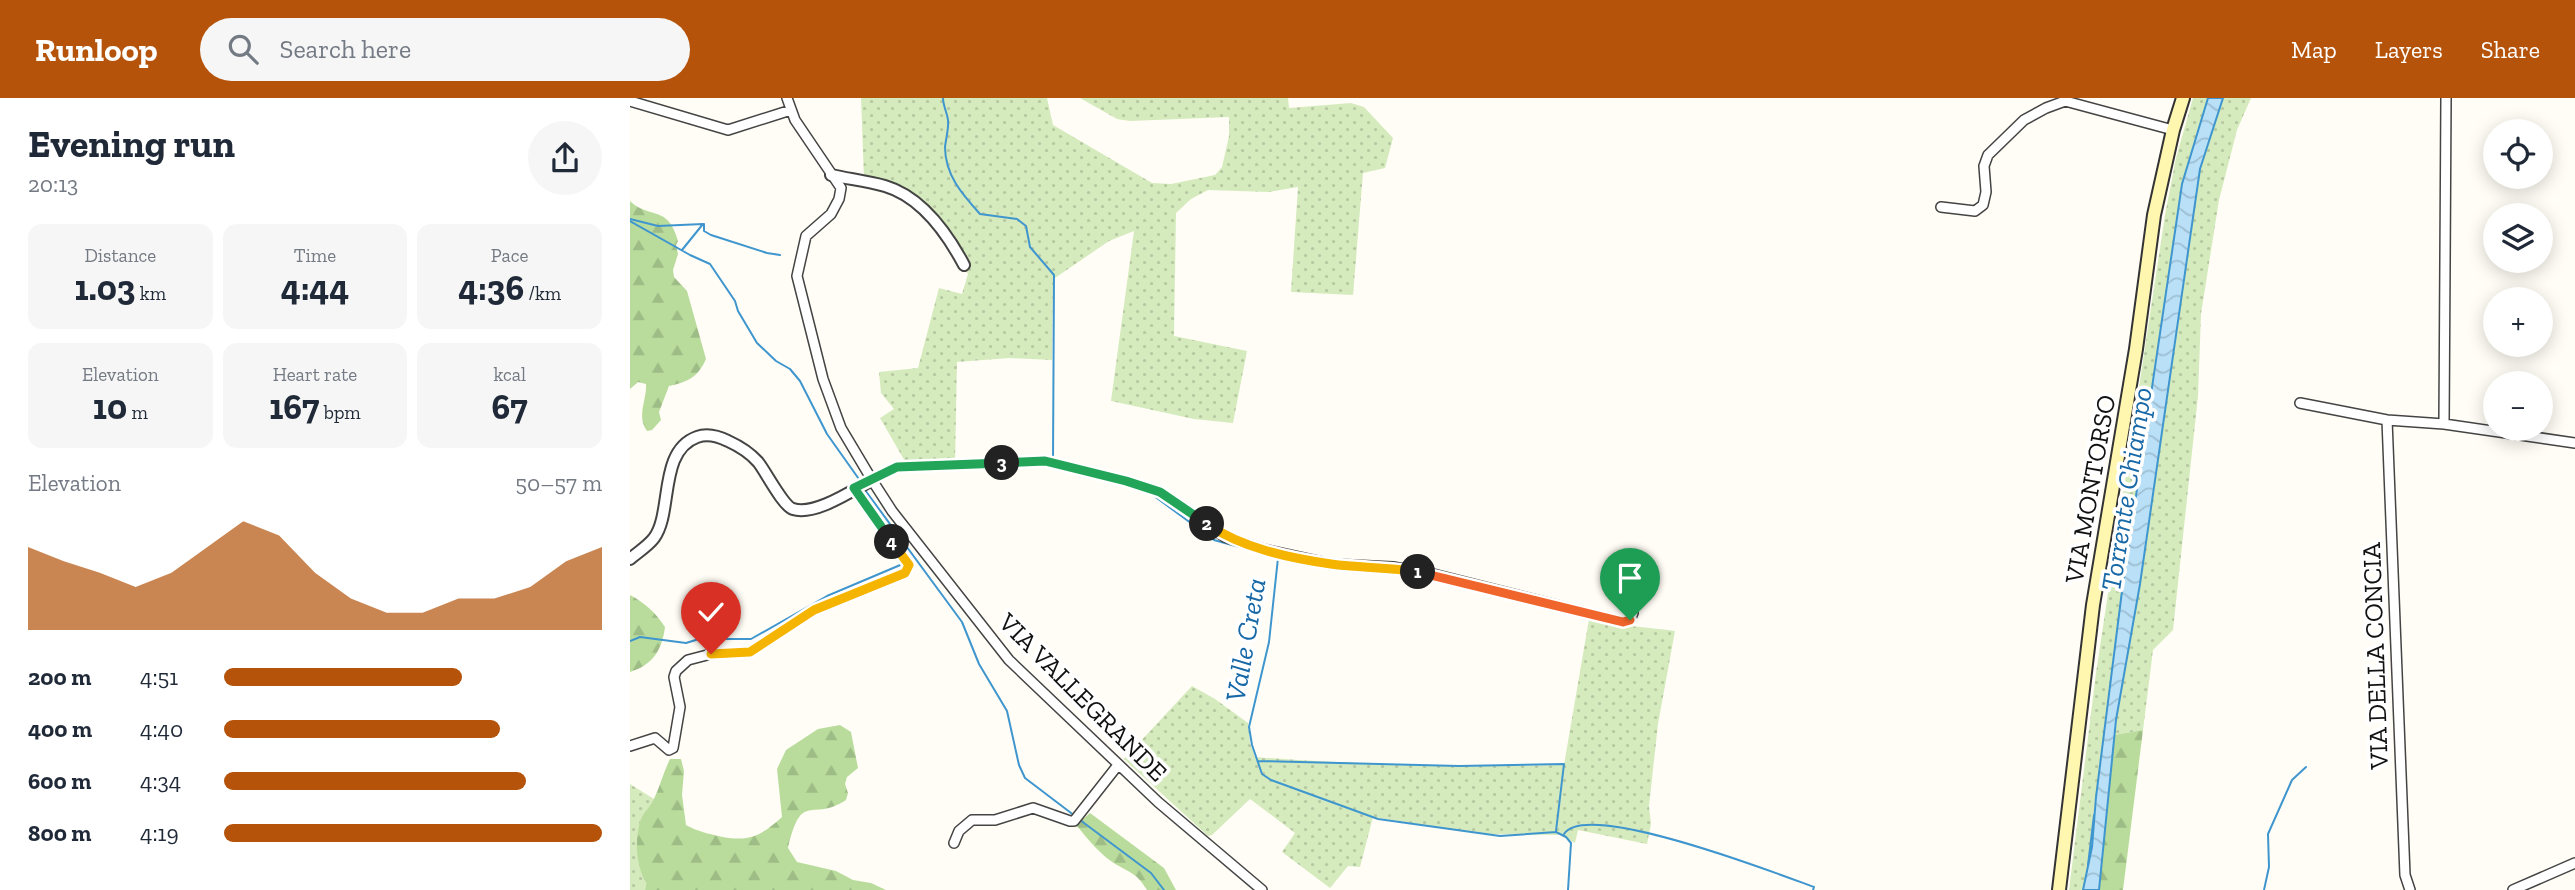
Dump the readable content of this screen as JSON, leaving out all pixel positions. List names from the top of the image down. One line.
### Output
{"streets":{"main road":["VIA MONTORSO"],"street":["VIA DELLA CONCIA","VIA VALLEGRANDE"]},"water":["Torrente Chiampo","Valle Creta"],"page":{"header":"Runloop","search":"Search here","nav":["Map","Layers","Share"],"heading":["Evening run","20:13"],"map_buttons":["+","−"],"stats":[["Distance","1.03 km"],["Time","4:44"],["Pace","4:36 /km"],["Elevation","10 m"],["Heart rate","167 bpm"],["kcal","67"]],"pins":["3","2","4","1"],"chart":["Elevation","50–57 m"],"list":[{"name":"200 m","note":"4:51"},{"name":"400 m","note":"4:40"},{"name":"600 m","note":"4:34"},{"name":"800 m","note":"4:19"}]}}
